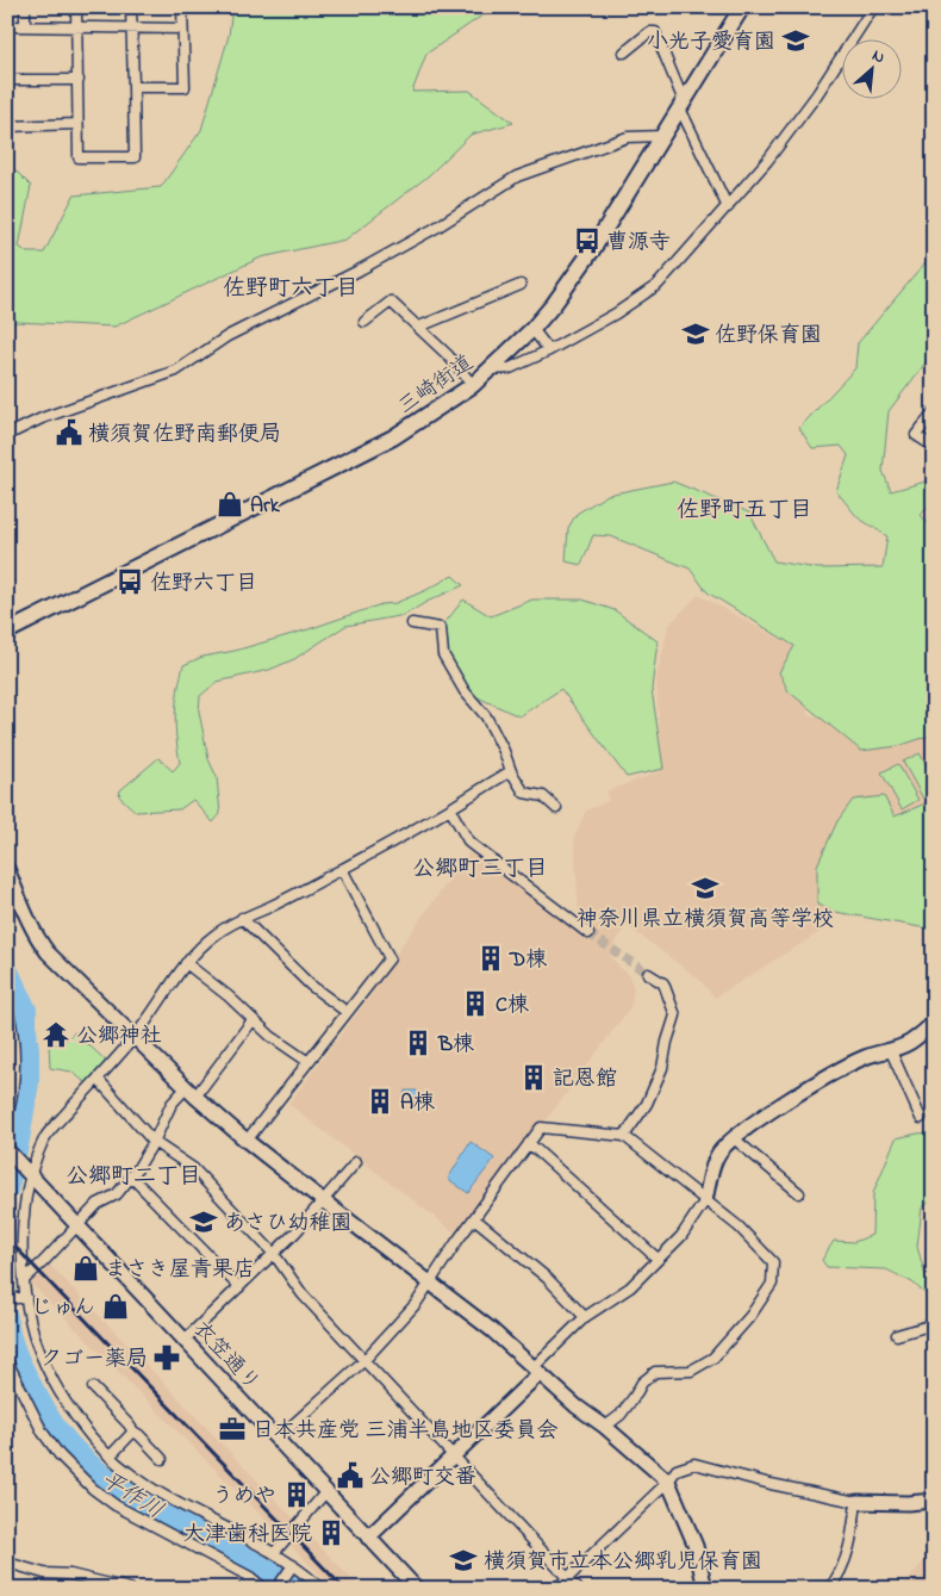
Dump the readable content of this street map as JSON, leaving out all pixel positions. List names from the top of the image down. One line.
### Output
{"streets":{"main road":["三崎街道"],"street":["衣笠通り"]},"districts":["佐野町六丁目","佐野町五丁目","公郷町三丁目","公郷町二丁目"],"water":["平作川"],"places":{"school or university":["小光子愛育園","佐野保育園","神奈川県立横須賀高等学校","あさひ幼稚園","横須賀市立本公郷乳児保育園"],"bus stop":["曹源寺","佐野六丁目"],"public building":["横須賀佐野南郵便局","公郷町交番"],"shop":["Ark","まさき屋青果店","じゅん"],"building":["D棟","C棟","B棟","記恩館","A棟","うめや","大津歯科医院"],"temple":["公郷神社"],"pharmacy":["クゴー薬局"],"office":["日本共産党 三浦半島地区委員会"]},"north":"top right"}
